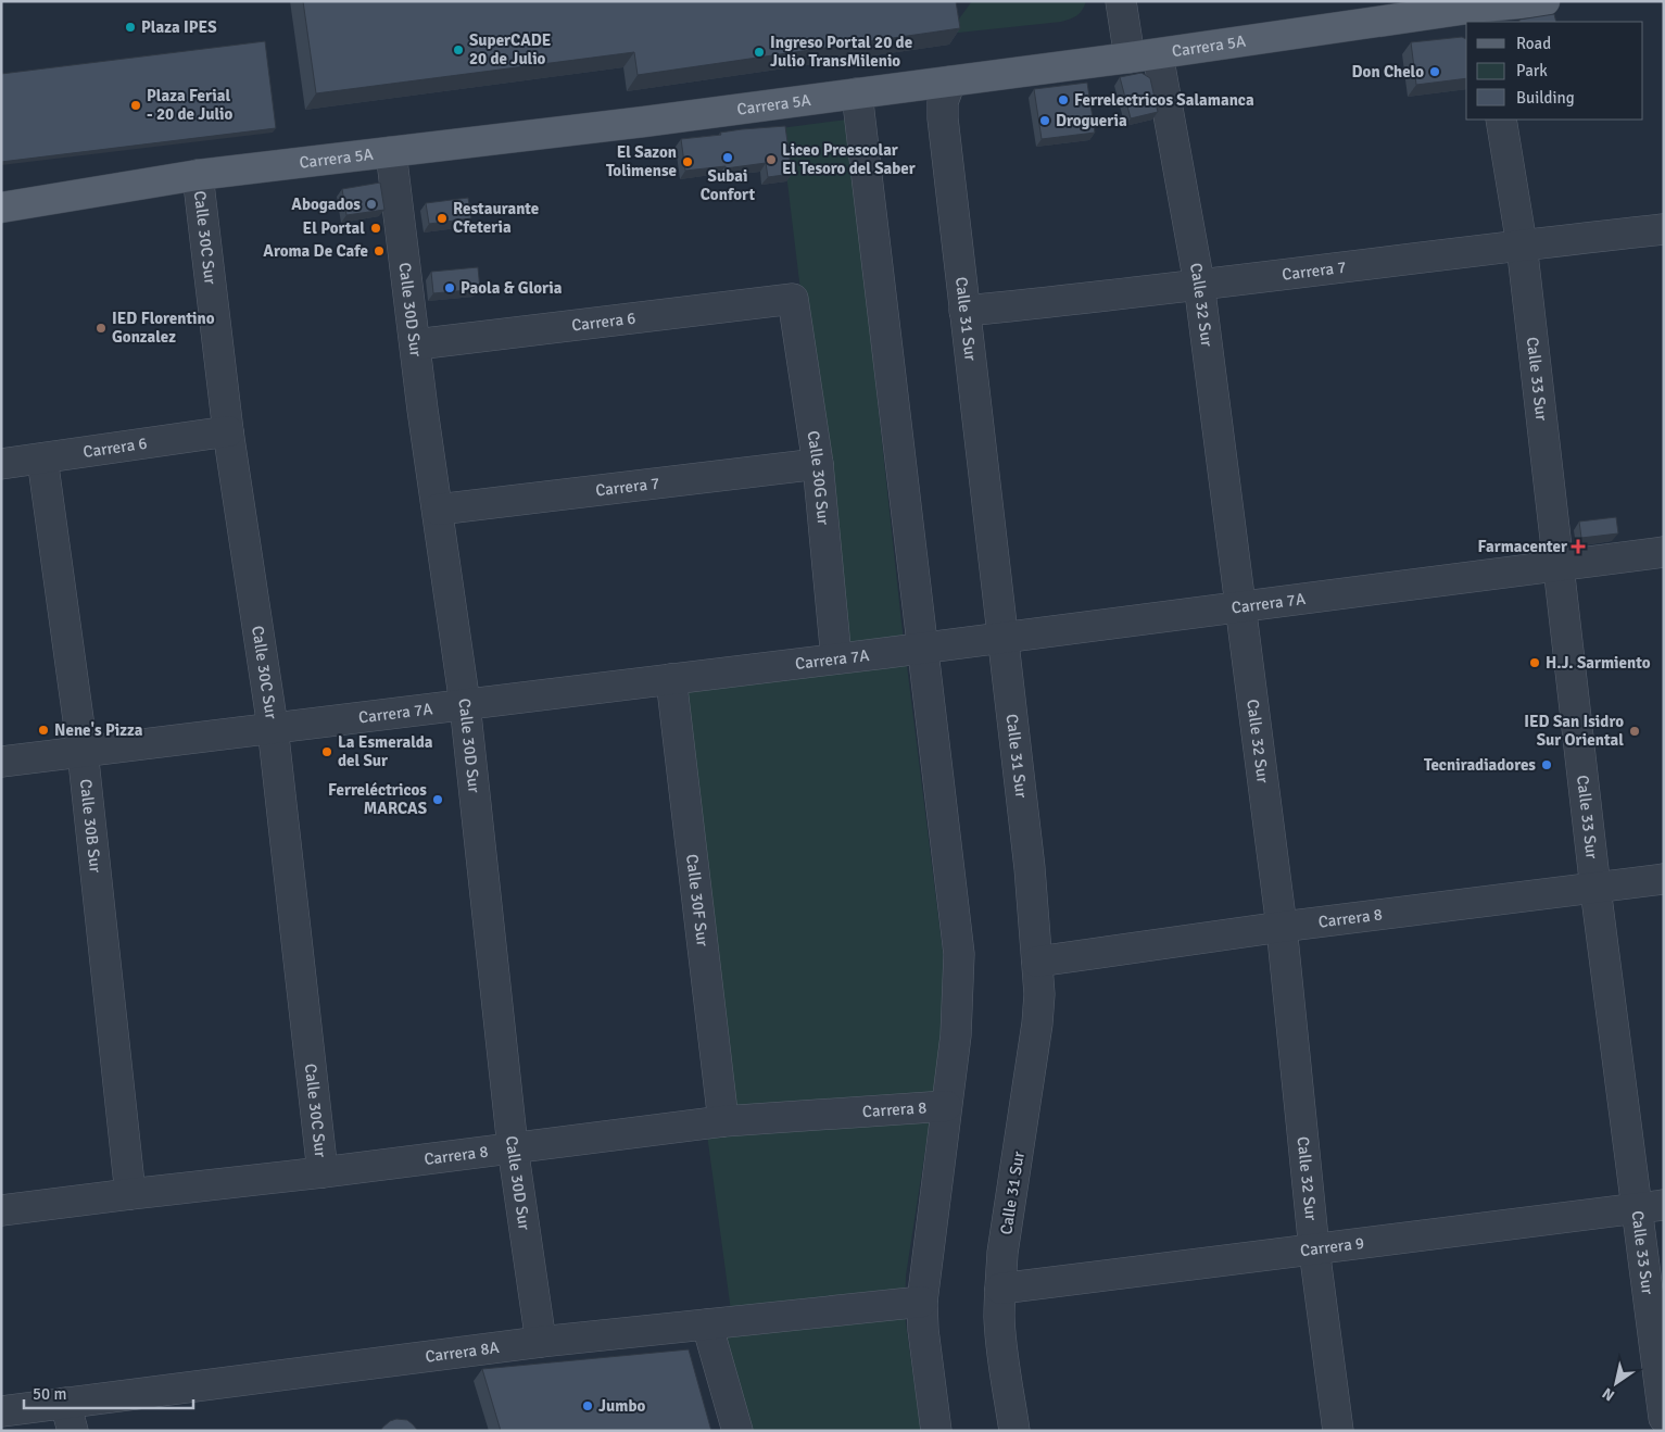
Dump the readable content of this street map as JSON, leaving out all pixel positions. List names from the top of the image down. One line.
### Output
{"streets":{"main road":["Carrera 5A"],"street":["Calle 30C Sur","Carrera 7","Calle 32 Sur","Calle 30D Sur","Calle 31 Sur","Carrera 6","Calle 33 Sur","Calle 30G Sur","Carrera 7A","Calle 30B Sur","Calle 30F Sur","Carrera 8","Carrera 9","Carrera 8A"]},"crossings":[["Carrera 5A","Calle 30C Sur"],["Carrera 5A","Calle 32 Sur"],["Carrera 5A","Calle 30D Sur"],["Carrera 5A","Calle 31 Sur"],["Calle 30C Sur","Carrera 6"],["Calle 30C Sur","Carrera 7A"],["Calle 30C Sur","Carrera 8"],["Carrera 7","Calle 32 Sur"],["Carrera 7","Calle 30D Sur"],["Carrera 7","Calle 31 Sur"],["Carrera 7","Calle 33 Sur"],["Carrera 7","Calle 30G Sur"],["Calle 32 Sur","Carrera 7A"],["Calle 32 Sur","Carrera 8"],["Calle 32 Sur","Carrera 9"],["Calle 30D Sur","Carrera 6"],["Calle 30D Sur","Carrera 7A"],["Calle 30D Sur","Carrera 8"],["Calle 30D Sur","Carrera 8A"],["Calle 31 Sur","Carrera 7A"],["Calle 31 Sur","Carrera 8"],["Calle 31 Sur","Carrera 9"],["Carrera 6","Calle 30G Sur"],["Carrera 6","Calle 30B Sur"],["Calle 33 Sur","Carrera 7A"],["Calle 33 Sur","Carrera 8"],["Calle 33 Sur","Carrera 9"],["Calle 30G Sur","Carrera 7A"],["Carrera 7A","Calle 30B Sur"],["Carrera 7A","Calle 30F Sur"],["Calle 30B Sur","Carrera 8"],["Calle 30F Sur","Carrera 8"]],"places":{"other":["Plaza IPES","SuperCADE 20 de Julio","Ingreso Portal 20 de Julio TransMilenio","Don Chelo","Ferrelectricos Salamanca","Plaza Ferial - 20 de Julio","Drogueria","Subai Confort","Liceo Preescolar El Tesoro del Saber","El Sazon Tolimense","Abogados","Restaurante Cfeteria","El Portal","Aroma De Cafe","Paola & Gloria","IED Florentino Gonzalez","H.J. Sarmiento","Nene's Pizza","IED San Isidro Sur Oriental","La Esmeralda del Sur","Tecniradiadores","Ferreléctricos MARCAS","Jumbo"],"health":["Farmacenter"]},"legend":["Road","Park","Building"],"scale_bar":"50 m","north":"bottom left"}
